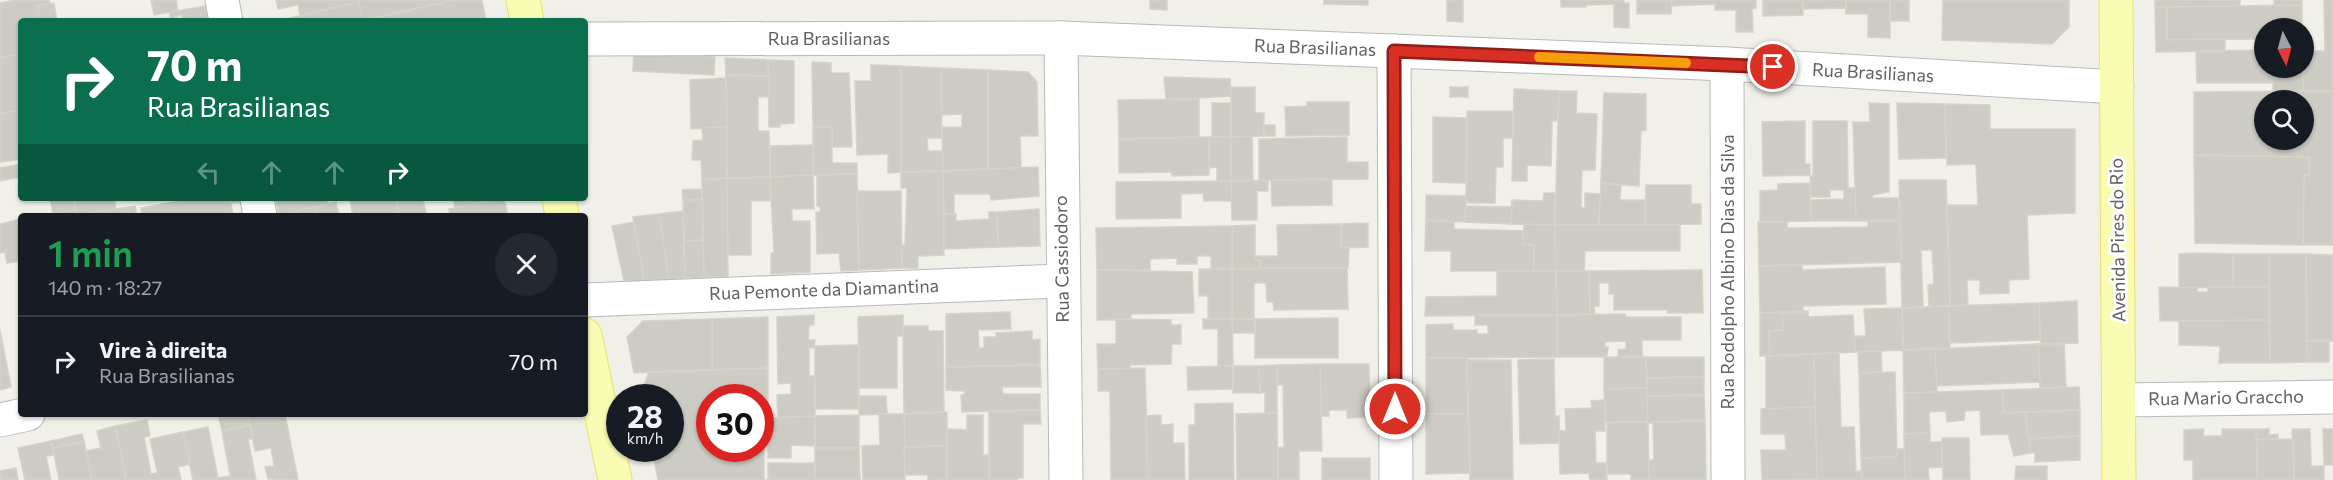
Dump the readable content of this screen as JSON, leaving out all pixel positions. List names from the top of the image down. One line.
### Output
{"streets":{"main road":["Avenida Pires do Rio"],"street":["Rua Brasilianas","Rua Cassiodoro","Rua Rodolpho Albino Dias da Silva","Rua Pemonte da Diamantina","Rua Mario Graccho"]},"crossings":[["Rua Brasilianas","Avenida Pires do Rio"],["Rua Brasilianas","Rua Cassiodoro"],["Rua Brasilianas","Rua Rodolpho Albino Dias da Silva"],["Avenida Pires do Rio","Rua Mario Graccho"],["Rua Cassiodoro","Rua Pemonte da Diamantina"]],"north":"bottom","page":{"turn":["70 m","Rua Brasilianas"],"heading":["1 min","140 m · 18:27"],"list":[{"name":"Vire à direita","note":"Rua Brasilianas","value":"70 m"}],"speed":"28 km/h","limit":"30"}}
